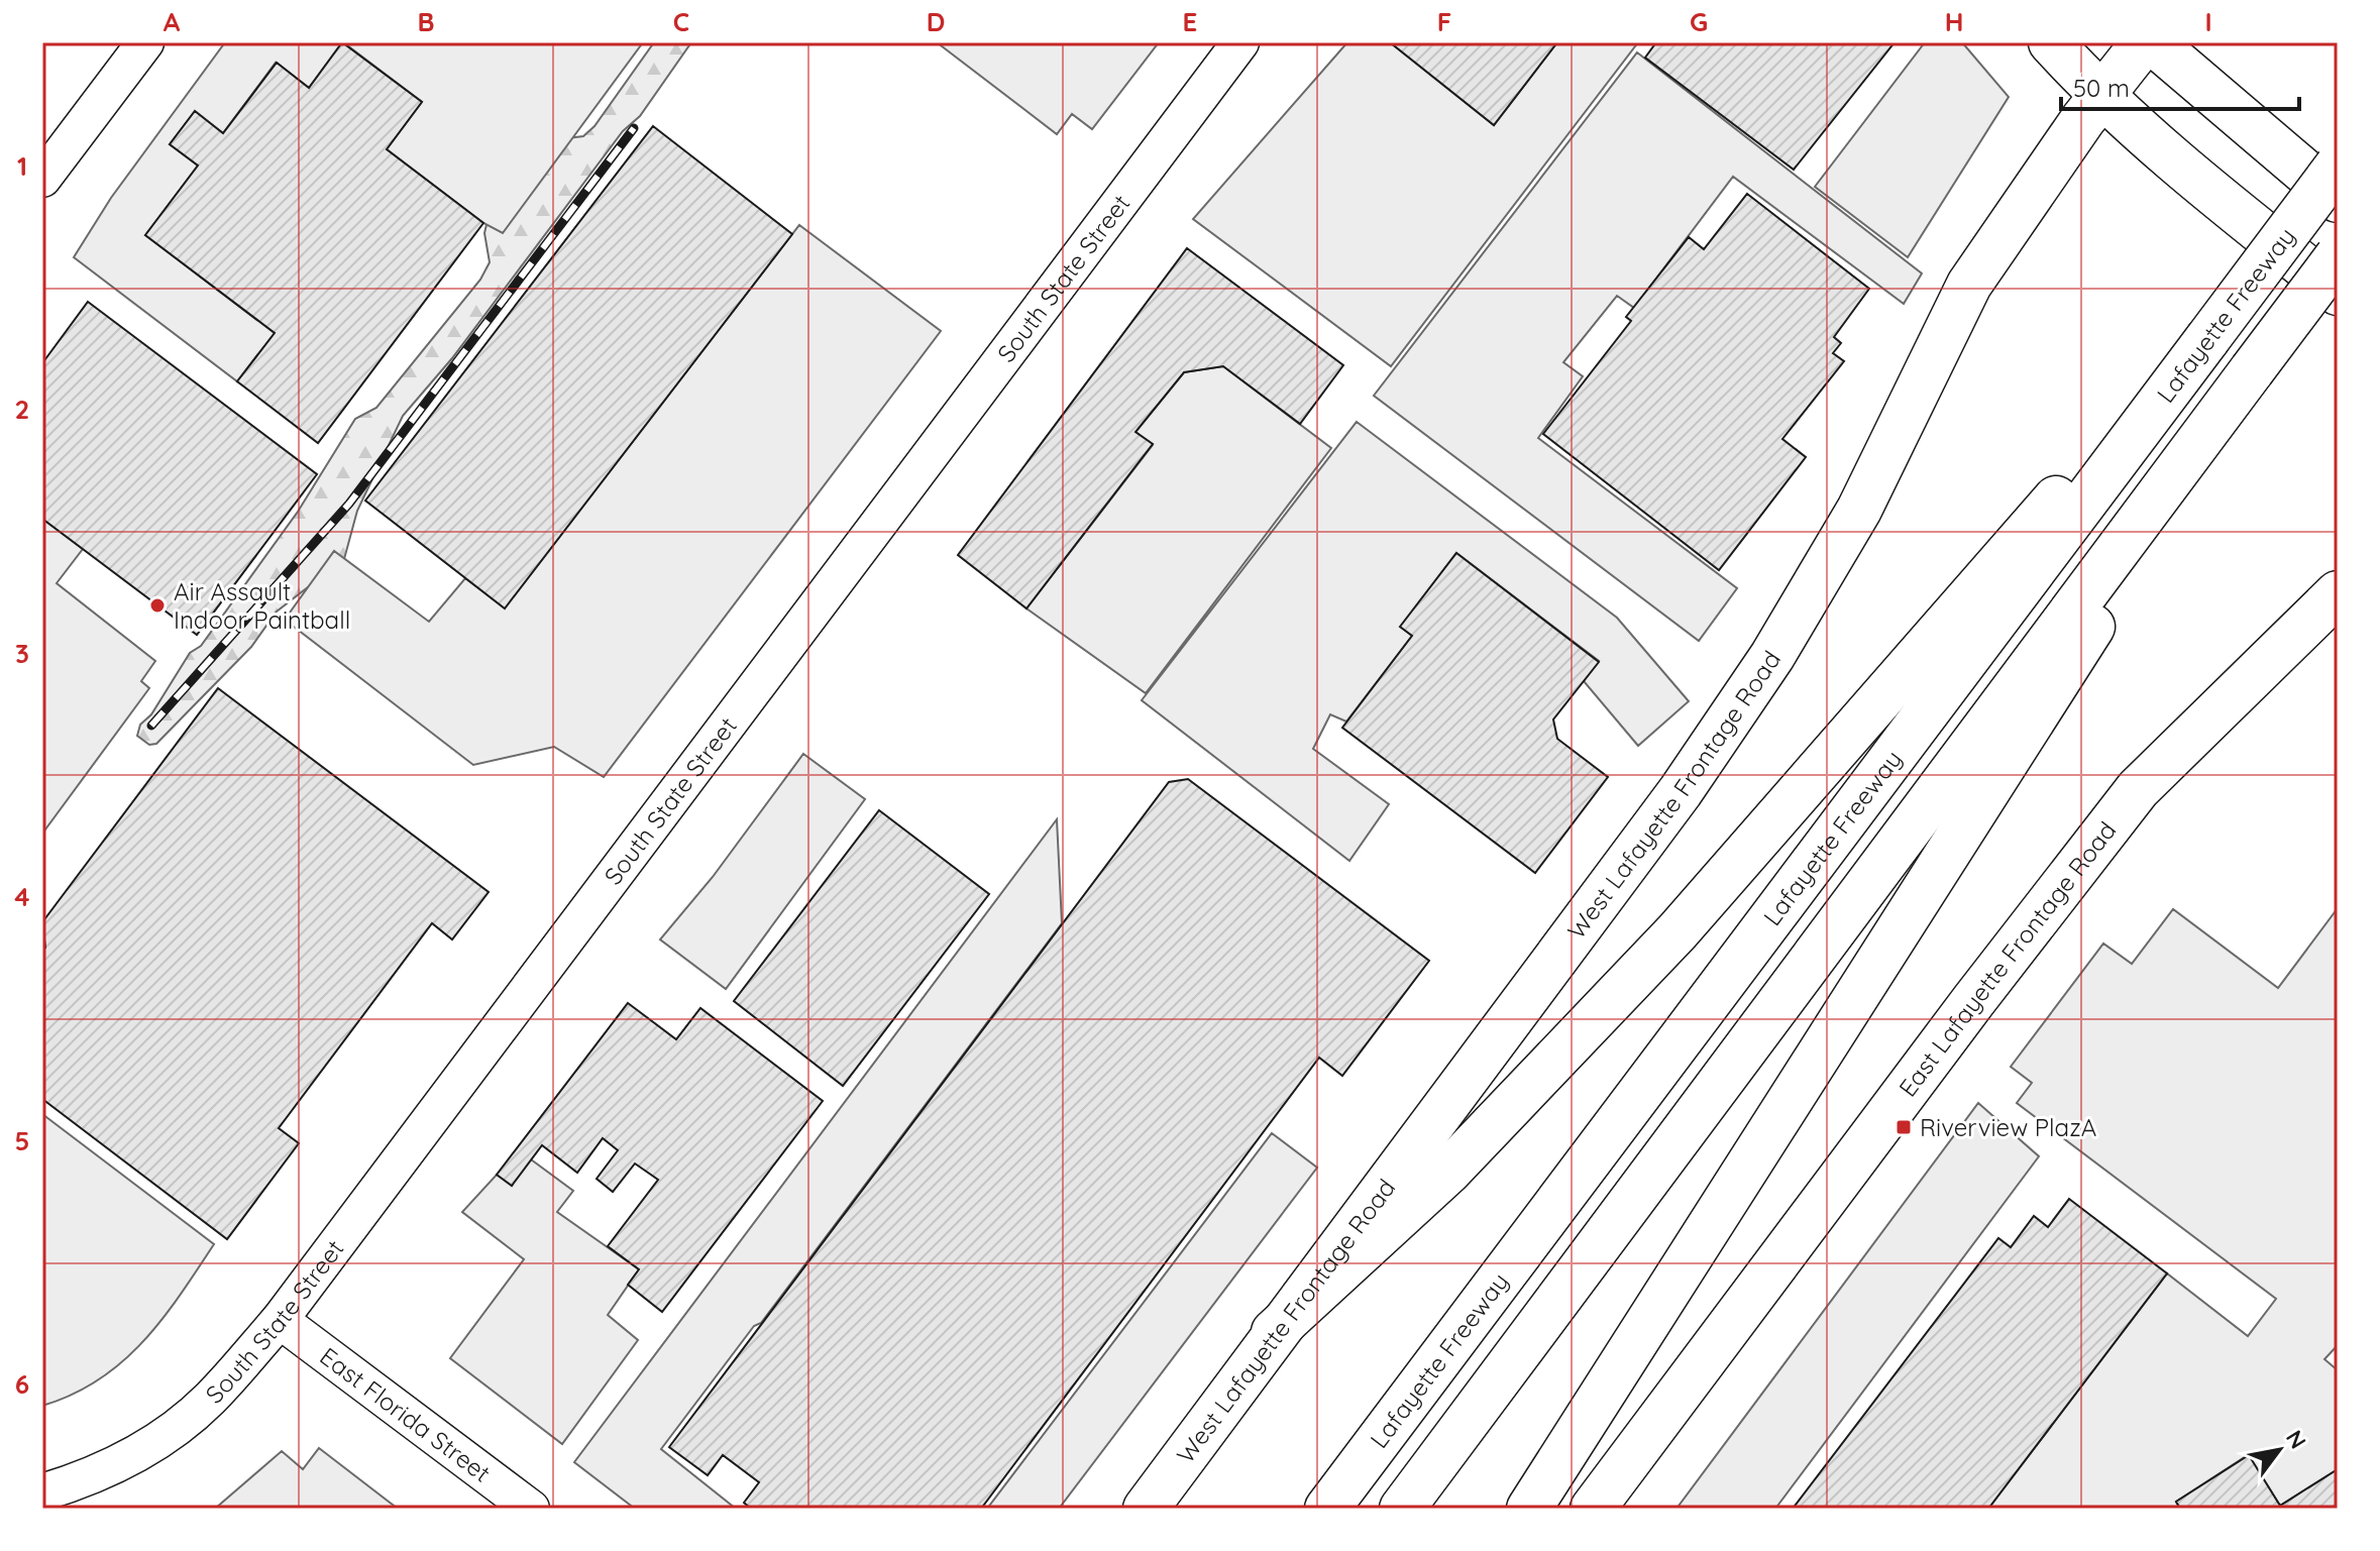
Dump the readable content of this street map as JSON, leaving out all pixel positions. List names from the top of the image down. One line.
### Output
{"streets":{"main road":["Lafayette Freeway","West Lafayette Frontage Road","East Lafayette Frontage Road"],"street":["South State Street","East Florida Street"]},"crossings":[["South State Street","East Florida Street"]],"places":{"other":["Air Assault Indoor Paintball"],"transit":["Riverview PlazA"]},"scale_bar":"50 m","north":"top right","grid":{"columns":["A","B","C","D","E","F","G","H","I"],"rows":["1","2","3","4","5","6"]}}
